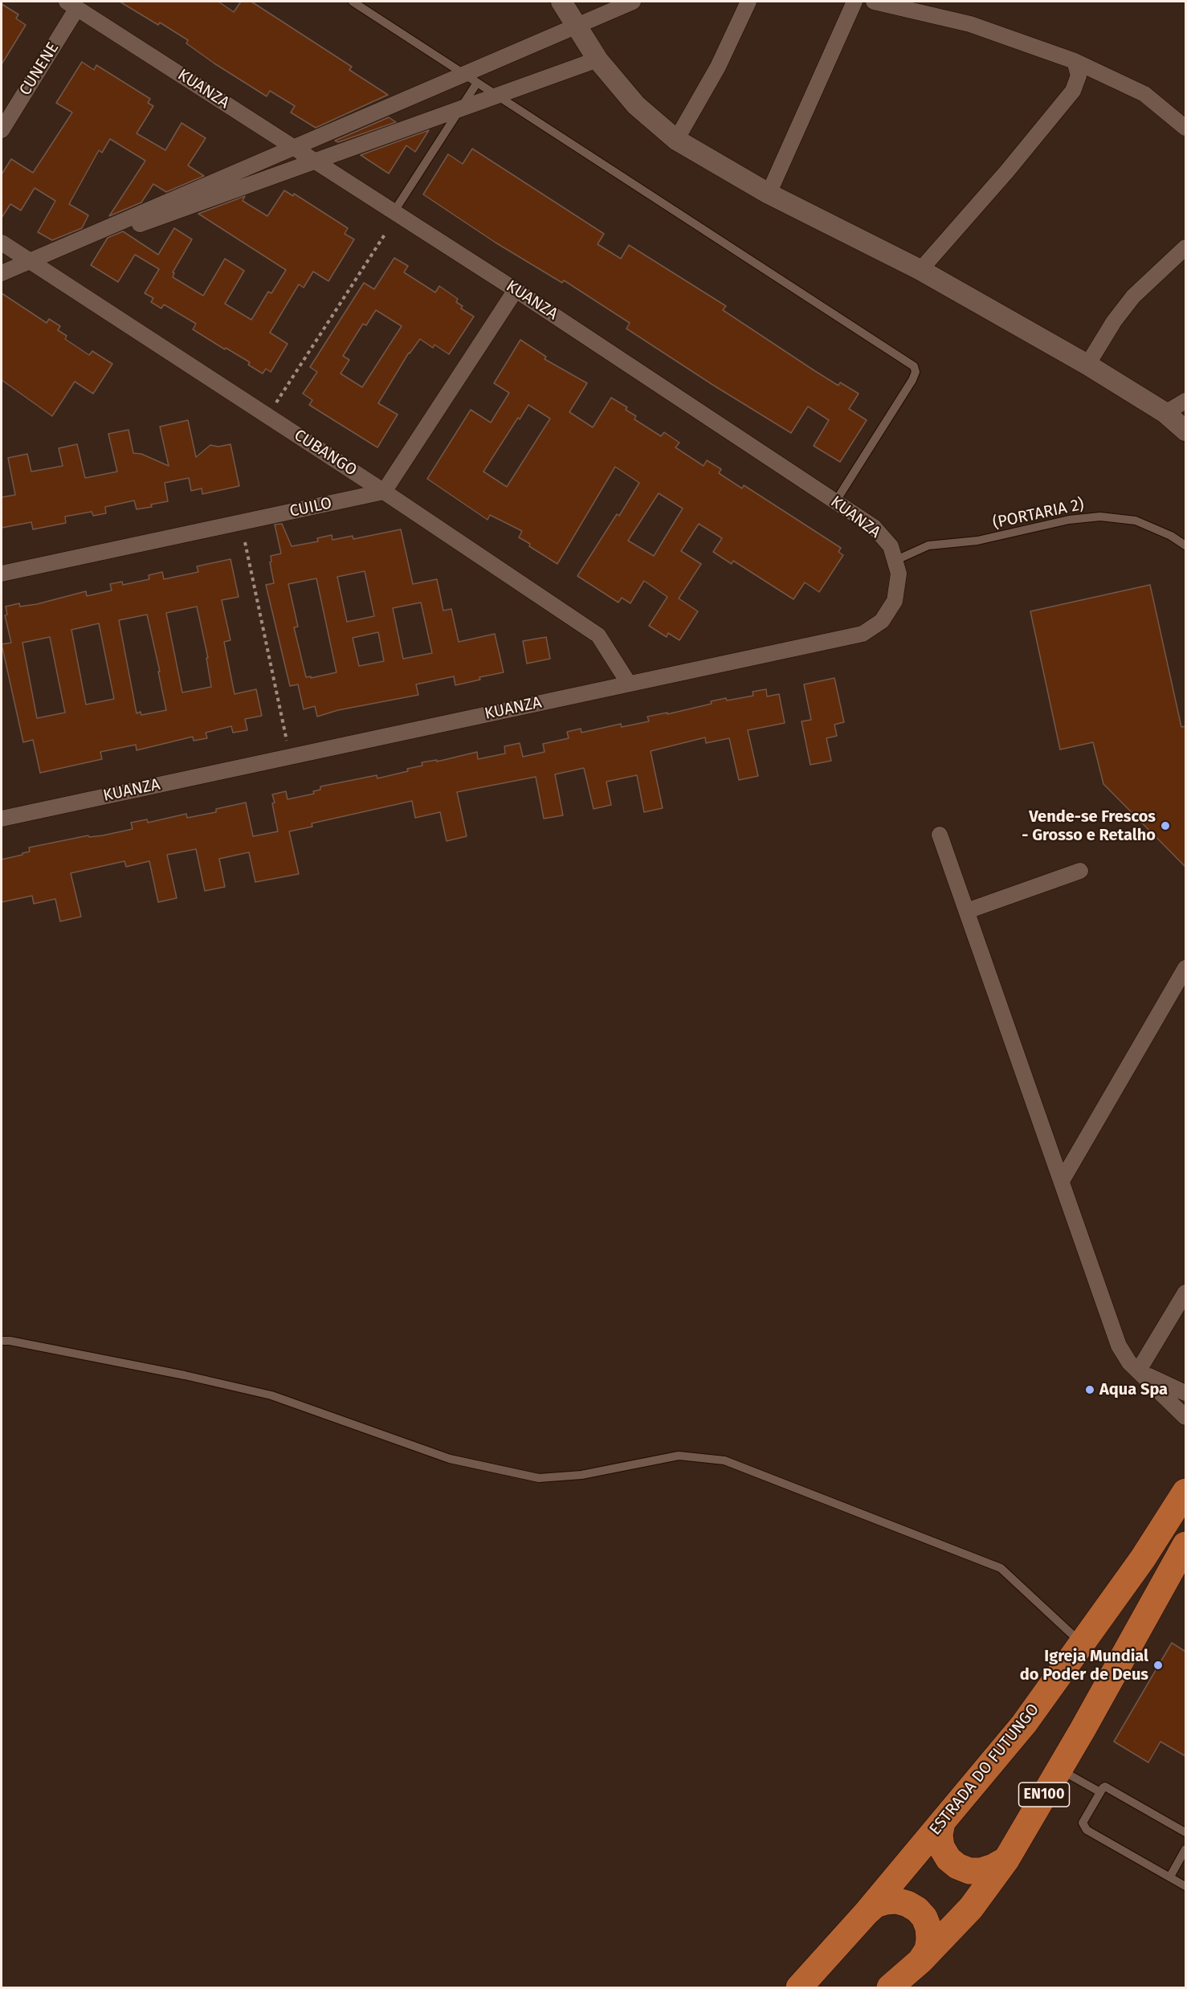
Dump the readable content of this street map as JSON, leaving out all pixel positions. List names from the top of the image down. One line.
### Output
{"streets":{"highway":["ESTRADA DO FUTUNGO","EN100"],"street":["CUNENE","KUANZA","CUBANGO","CUILO"],"lane":["(PORTARIA 2)"]},"crossings":[["CUNENE","KUANZA"],["KUANZA","CUBANGO"],["KUANZA","(PORTARIA 2)"],["CUBANGO","CUILO"]],"places":["Vende-se Frescos - Grosso e Retalho","Aqua Spa","Igreja Mundial do Poder de Deus"]}
